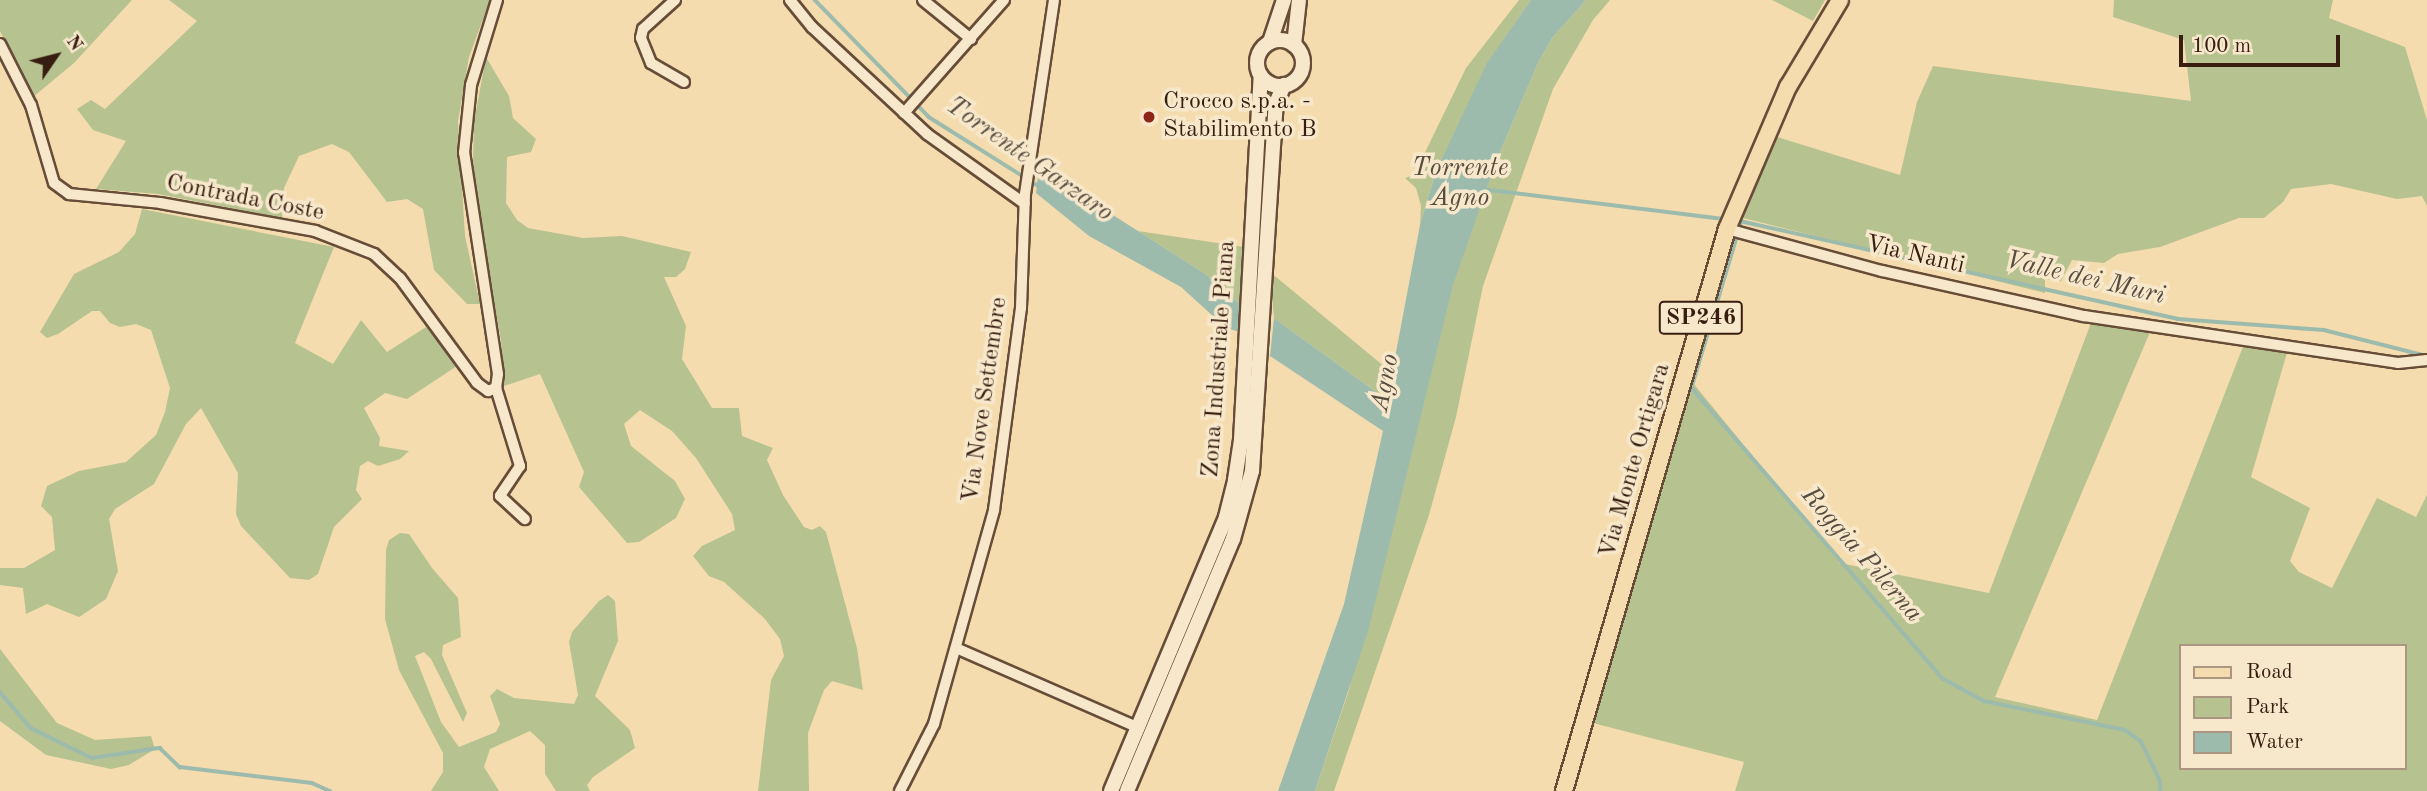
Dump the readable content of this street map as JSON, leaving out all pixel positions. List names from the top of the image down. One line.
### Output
{"streets":{"main road":["SP246","Zona Industriale Piana","Via Monte Ortigara"],"street":["Contrada Coste","Via Nanti","Via Nove Settembre"]},"crossings":[["Via Nanti","Via Monte Ortigara"]],"water":["Torrente Garzaro","Torrente Agno","Valle dei Muri","Agno","Roggia Pilerna"],"places":["Crocco s.p.a. - Stabilimento B"],"legend":["Road","Park","Water"],"scale_bar":"100 m","north":"top right"}
